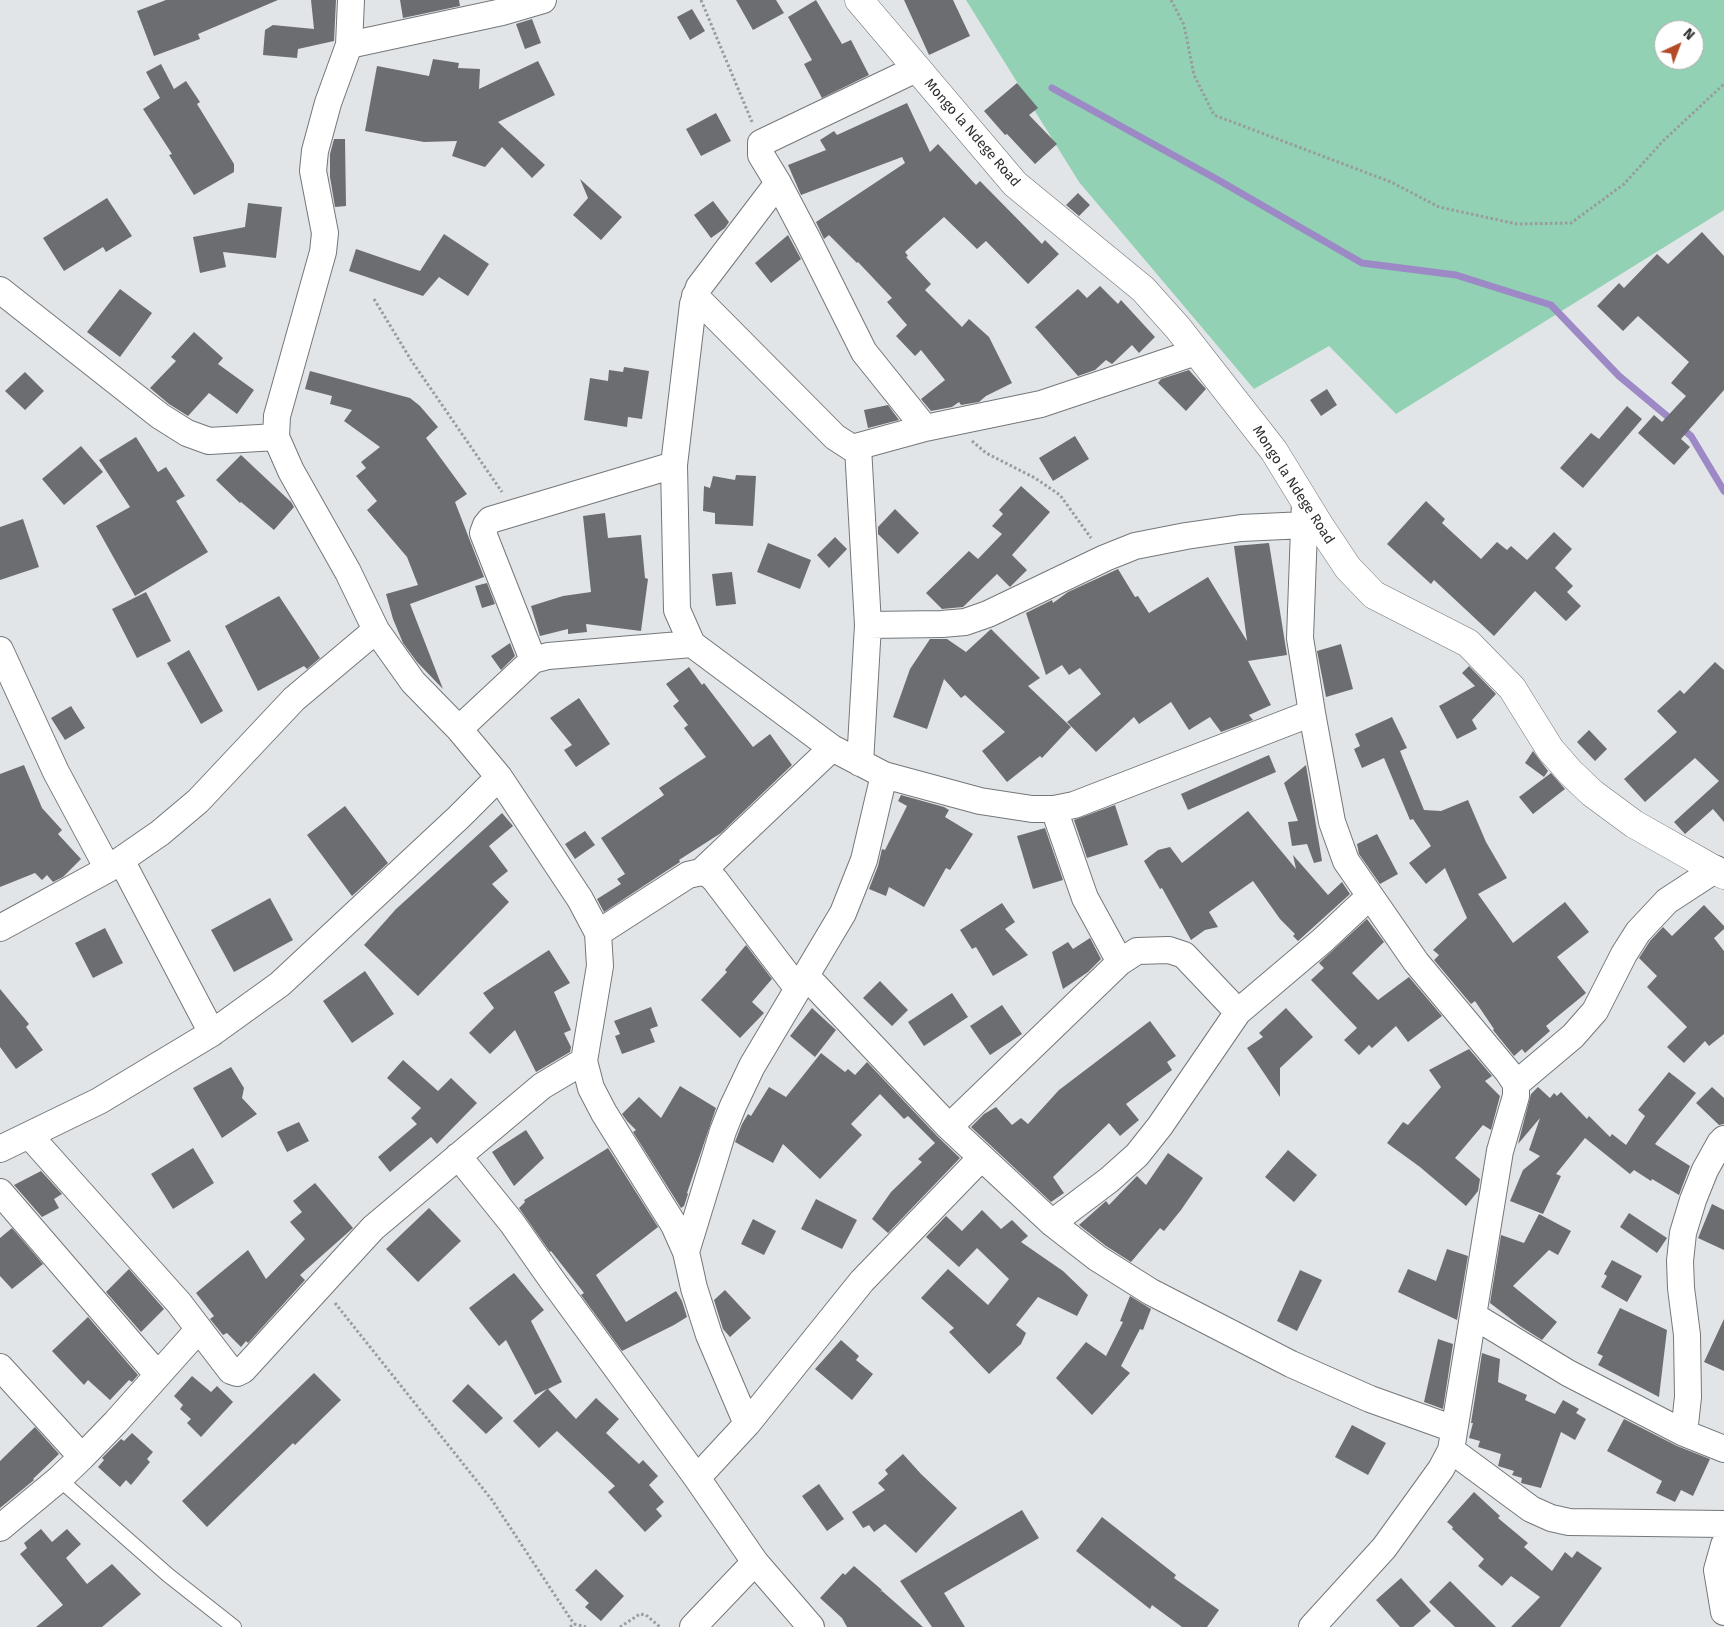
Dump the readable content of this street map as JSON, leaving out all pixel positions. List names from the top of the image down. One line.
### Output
{"streets":{"street":["Mongo la Ndege Road"]},"north":"top right"}
